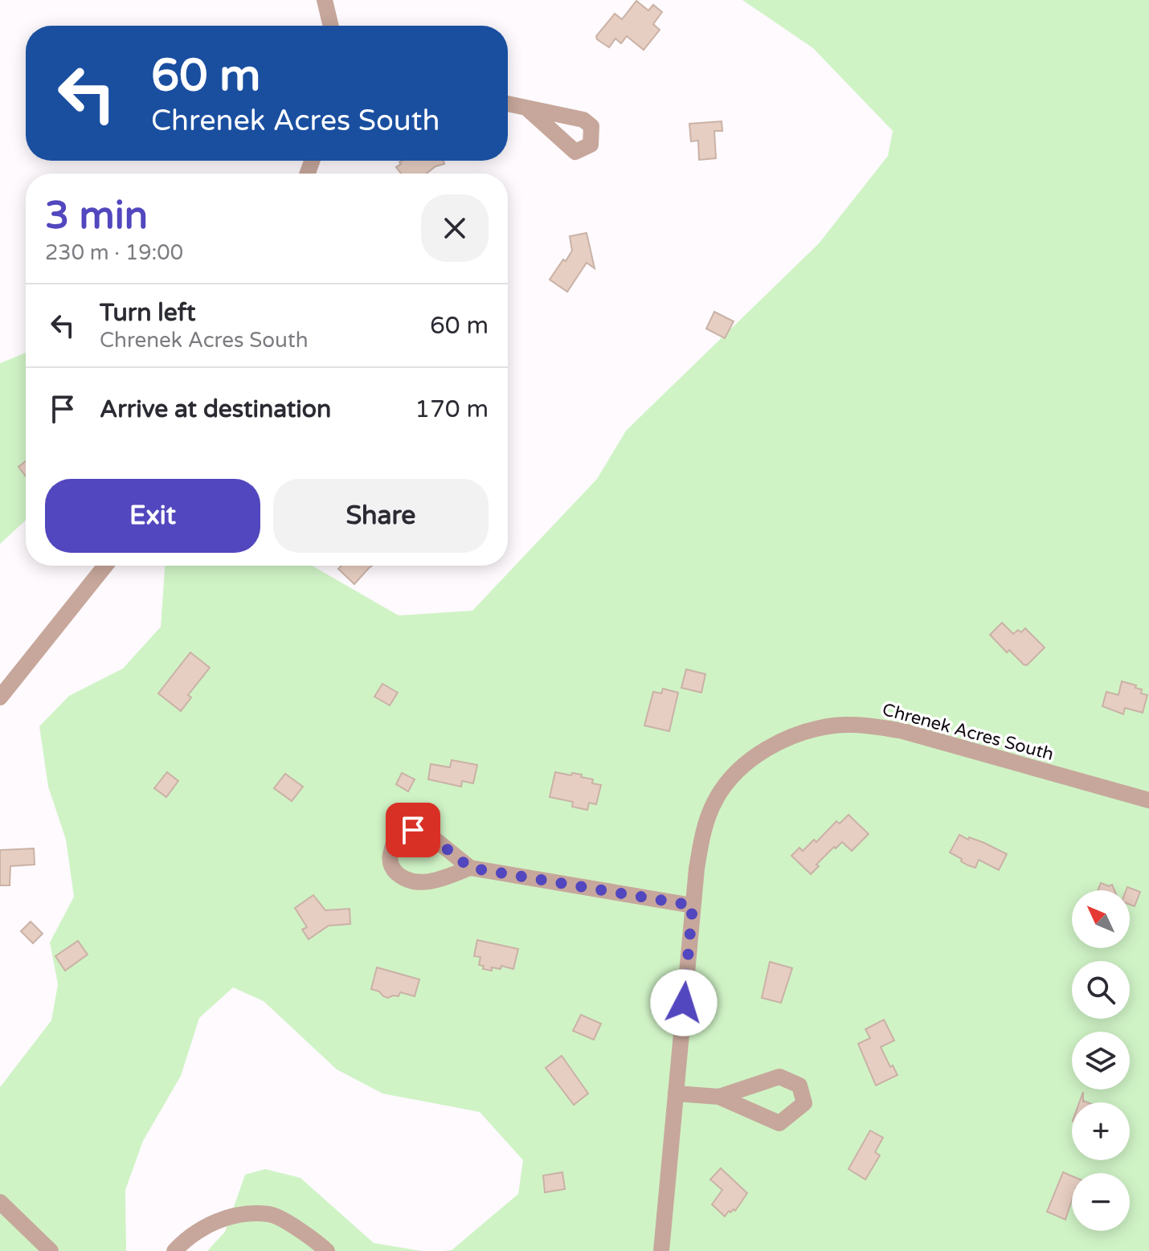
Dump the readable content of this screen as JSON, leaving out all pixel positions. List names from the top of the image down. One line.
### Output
{"streets":{"street":["Chrenek Acres South"]},"north":"top left","page":{"turn":["60 m","Chrenek Acres South"],"heading":["3 min","230 m · 19:00"],"list":[{"name":"Turn left","note":"Chrenek Acres South","value":"60 m"},{"name":"Arrive at destination","value":"170 m"}],"buttons":["Exit","Share"],"map_buttons":["+","−"]}}
